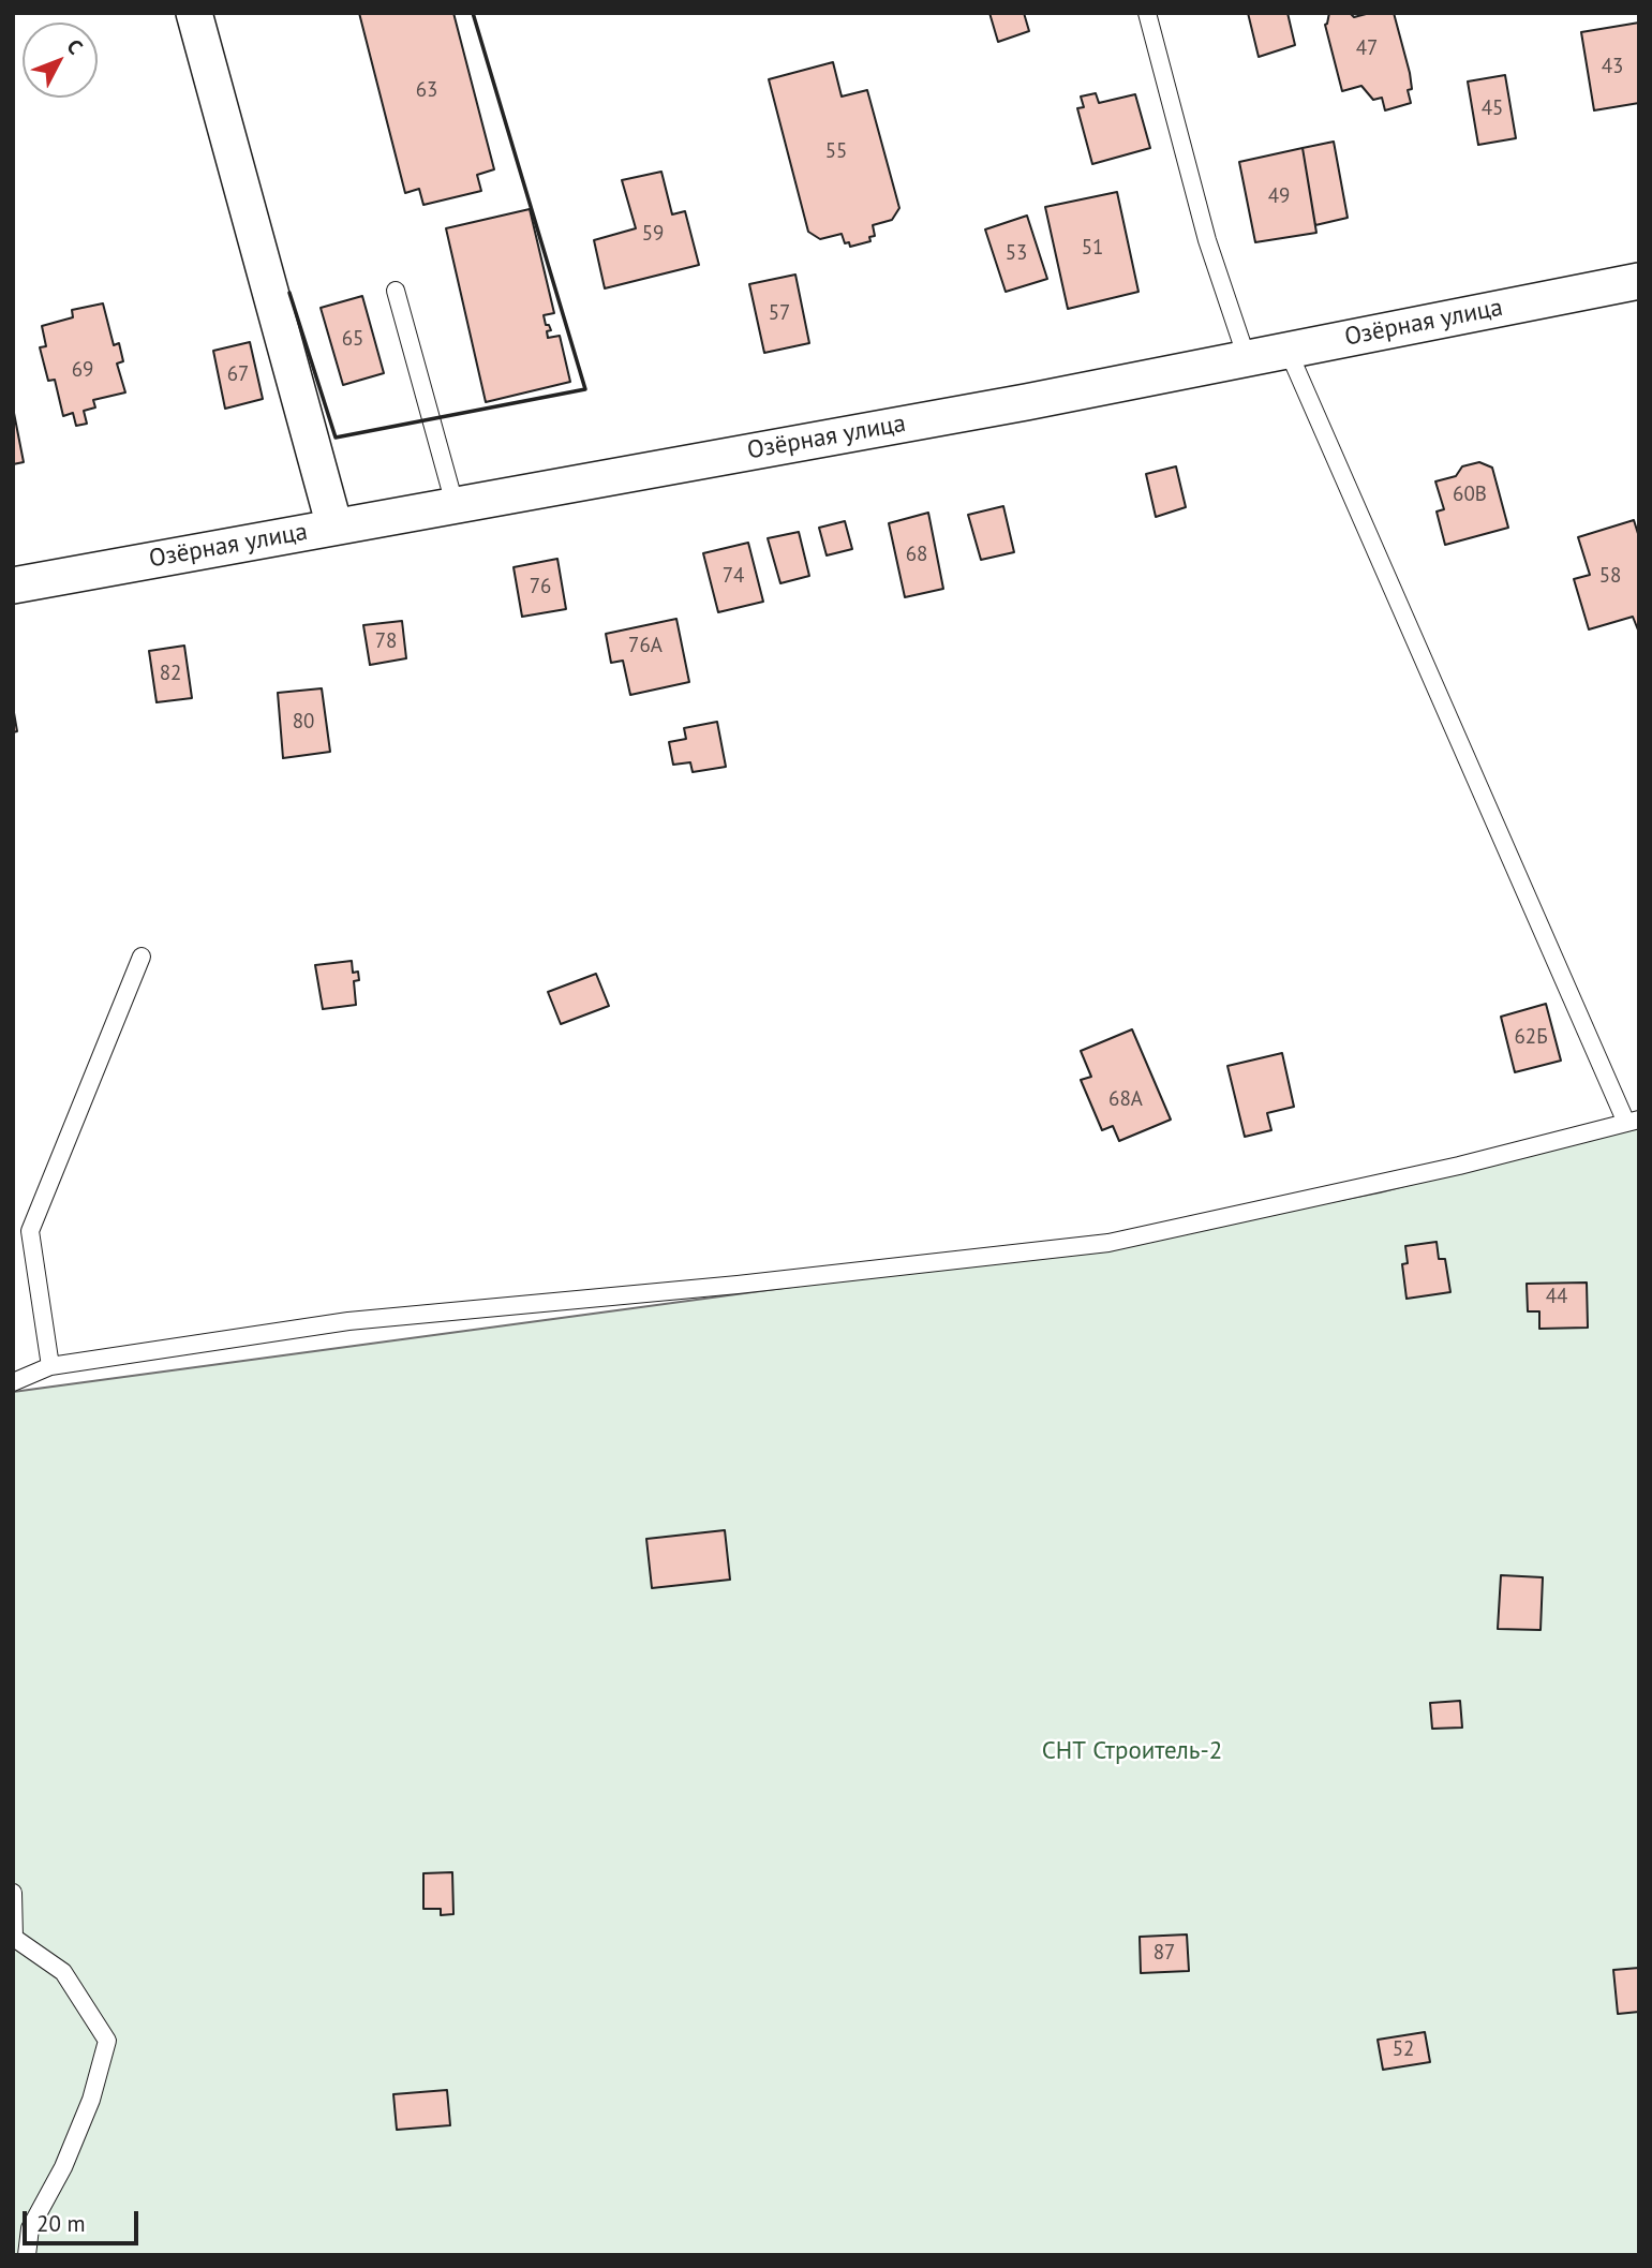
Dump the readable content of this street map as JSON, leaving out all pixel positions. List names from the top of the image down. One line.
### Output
{"streets":{"street":["Озёрная улица"]},"parks":["СНТ Строитель-2"],"house_numbers":["47","43","63","45","55","49","59","51","53","57","65","69","67","60В","68","74","58","76","78","76А","82","80","62Б","68А","44","87","52"],"scale_bar":"20 m","north":"top right"}
